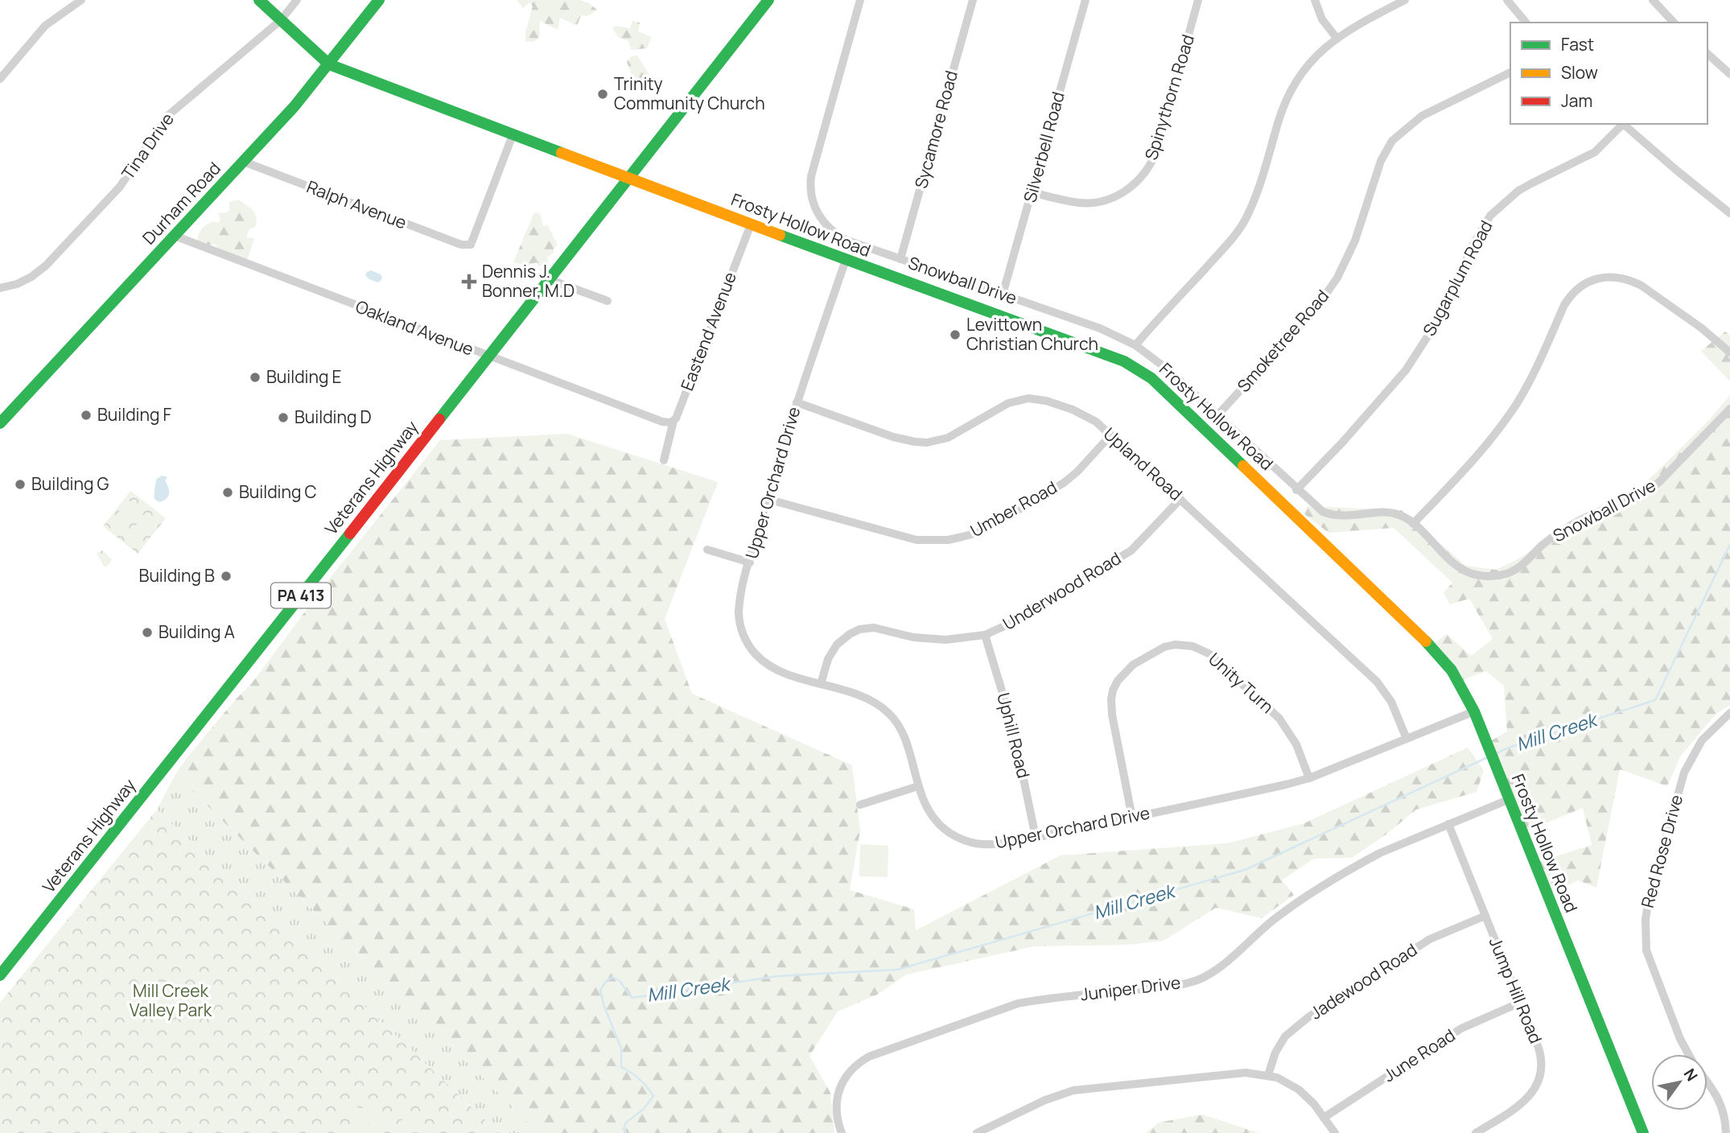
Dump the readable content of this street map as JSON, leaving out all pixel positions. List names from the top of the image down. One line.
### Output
{"streets":{"street":["Spinythorn Road","Sycamore Road","Tina Drive","Silverbell Road","Durham Road","Ralph Avenue","Frosty Hollow Road","Sugarplum Road","Snowball Drive","Oakland Avenue","Eastend Avenue","Smoketree Road","Upland Road","Veterans Highway","Upper Orchard Drive","Umber Road","Underwood Road","PA 413","Unity Turn","Uphill Road","Red Rose Drive","Jadewood Road","Juniper Drive","Jump Hill Road","June Road"]},"crossings":[["Spinythorn Road","Silverbell Road"],["Sycamore Road","Snowball Drive"],["Tina Drive","Frosty Hollow Road"],["Silverbell Road","Snowball Drive"],["Durham Road","Ralph Avenue"],["Durham Road","Frosty Hollow Road"],["Durham Road","Oakland Avenue"],["Ralph Avenue","Frosty Hollow Road"],["Frosty Hollow Road","Eastend Avenue"],["Frosty Hollow Road","Veterans Highway"],["Frosty Hollow Road","Upper Orchard Drive"],["Frosty Hollow Road","Juniper Drive"],["Sugarplum Road","Snowball Drive"],["Snowball Drive","Smoketree Road"],["Oakland Avenue","Eastend Avenue"],["Oakland Avenue","Veterans Highway"],["Upland Road","Upper Orchard Drive"],["Upland Road","Umber Road"],["Upland Road","Underwood Road"],["Upper Orchard Drive","Umber Road"],["Upper Orchard Drive","Underwood Road"],["Upper Orchard Drive","Unity Turn"],["Upper Orchard Drive","Uphill Road"],["Underwood Road","Uphill Road"],["Jadewood Road","Jump Hill Road"],["Juniper Drive","Jump Hill Road"],["Jump Hill Road","June Road"]],"water":["Mill Creek"],"parks":["Mill Creek Valley Park"],"places":{"other":["Trinity Community Church","Levittown Christian Church","Building E","Building F","Building D","Building G","Building C","Building B","Building A"],"health":["Dennis J. Bonner, M.D"]},"legend":["Fast","Slow","Jam"],"north":"top right"}
